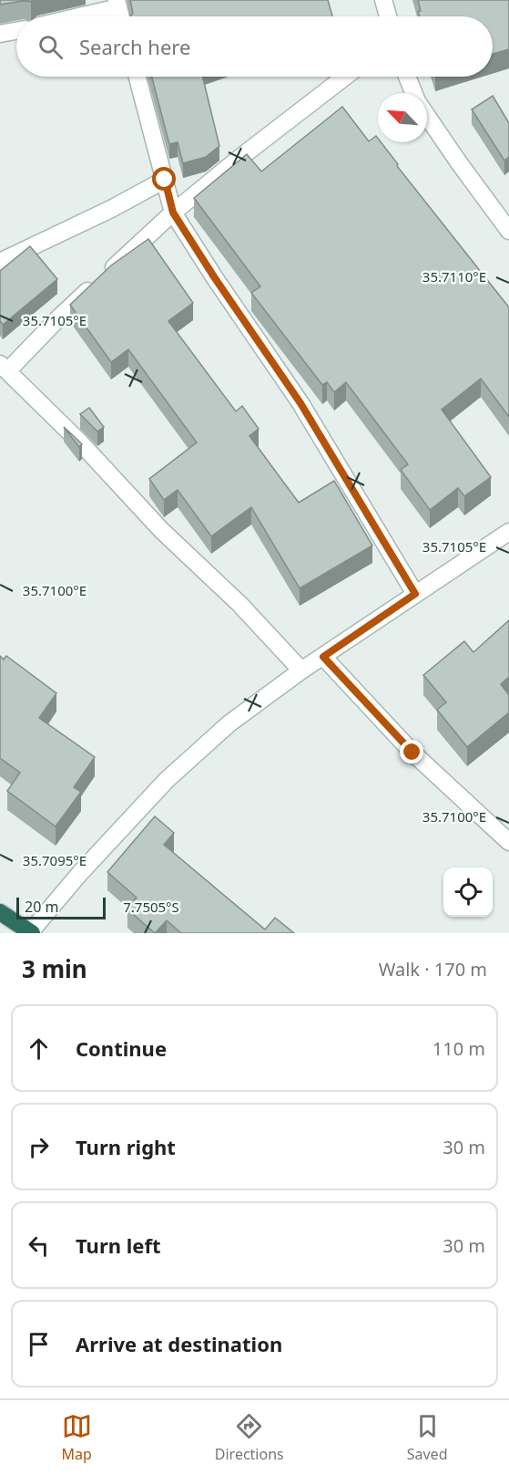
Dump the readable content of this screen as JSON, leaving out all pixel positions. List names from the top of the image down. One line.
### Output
{"scale_bar":"20 m","north":"top left","page":{"search":"Search here","scale":"20 m","heading":["3 min","Walk · 170 m"],"list":[["Continue","110 m"],["Turn right","30 m"],["Turn left","30 m"],"Arrive at destination"],"nav":["Map","Directions","Saved"]},"coordinates":["35.7110°E","35.7105°E","35.7100°E","35.7095°E","7.7505°S"]}
